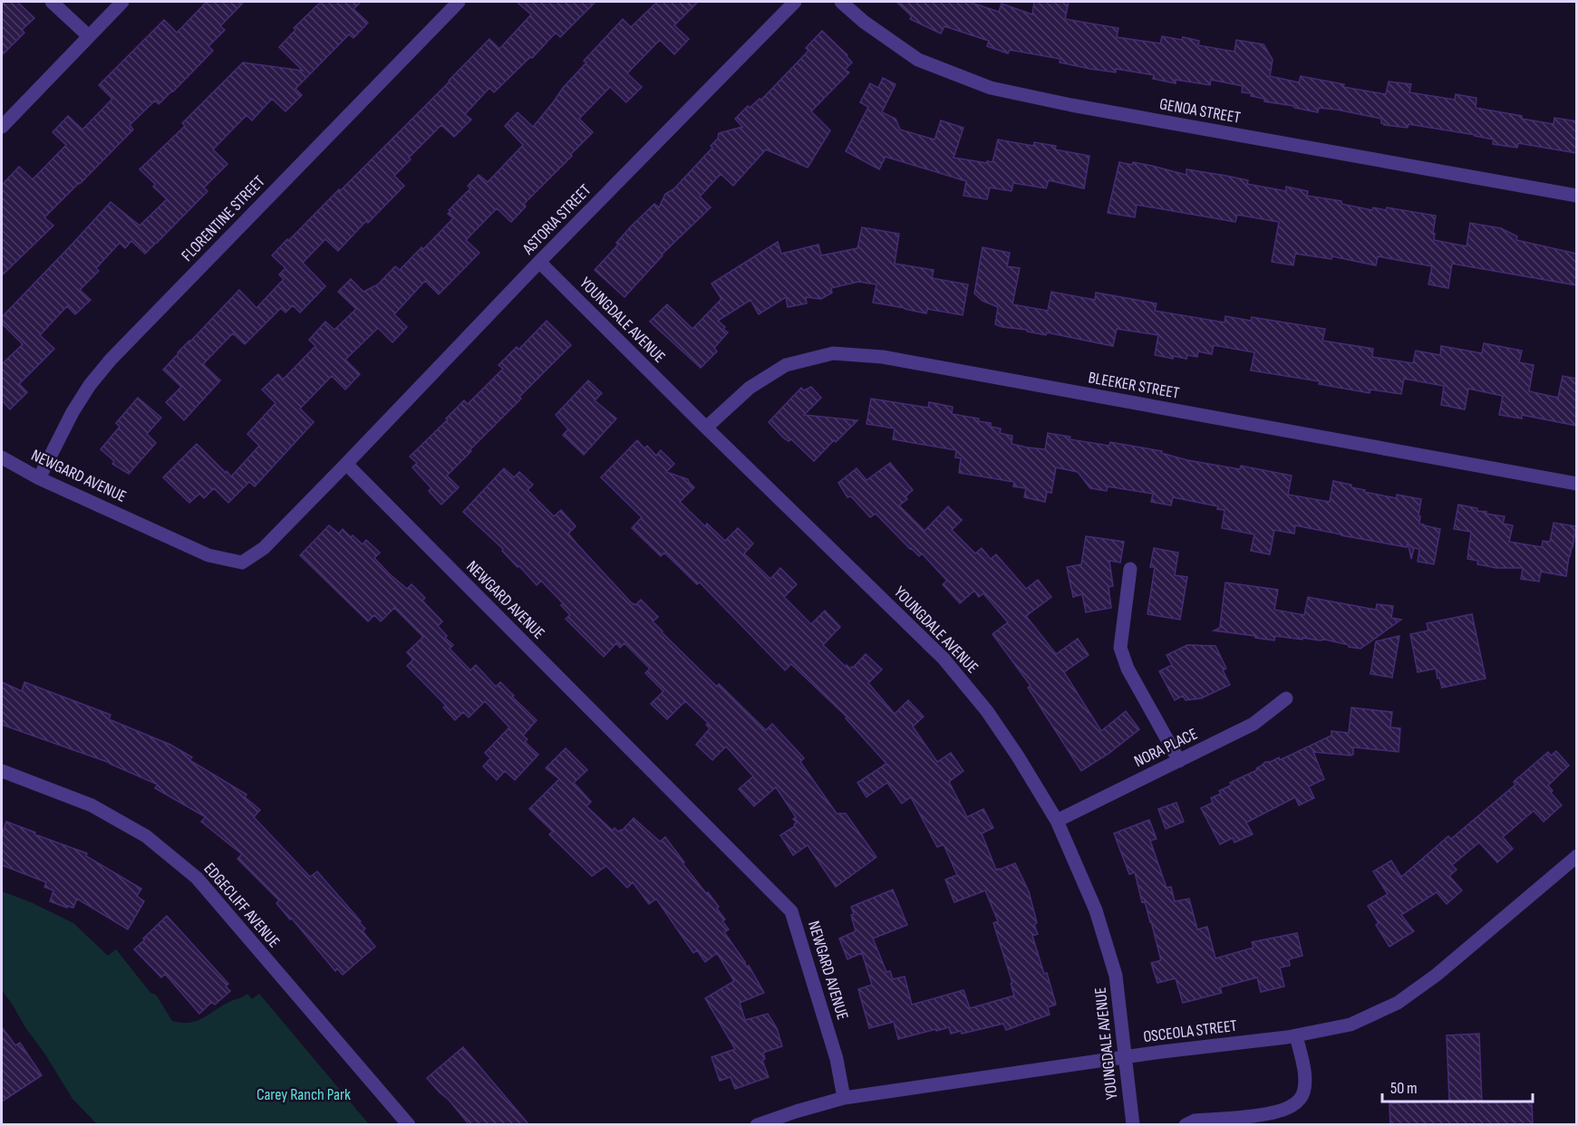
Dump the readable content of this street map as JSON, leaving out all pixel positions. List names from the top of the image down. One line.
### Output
{"streets":{"street":["GENOA STREET","FLORENTINE STREET","ASTORIA STREET","YOUNGDALE AVENUE","BLEEKER STREET","NEWGARD AVENUE","NORA PLACE","EDGECLIFF AVENUE","OSCEOLA STREET"]},"crossings":[["FLORENTINE STREET","NEWGARD AVENUE"],["ASTORIA STREET","YOUNGDALE AVENUE"],["ASTORIA STREET","NEWGARD AVENUE"],["YOUNGDALE AVENUE","BLEEKER STREET"],["YOUNGDALE AVENUE","NORA PLACE"],["YOUNGDALE AVENUE","OSCEOLA STREET"],["NEWGARD AVENUE","OSCEOLA STREET"]],"parks":["Carey Ranch Park"],"scale_bar":"50 m"}
